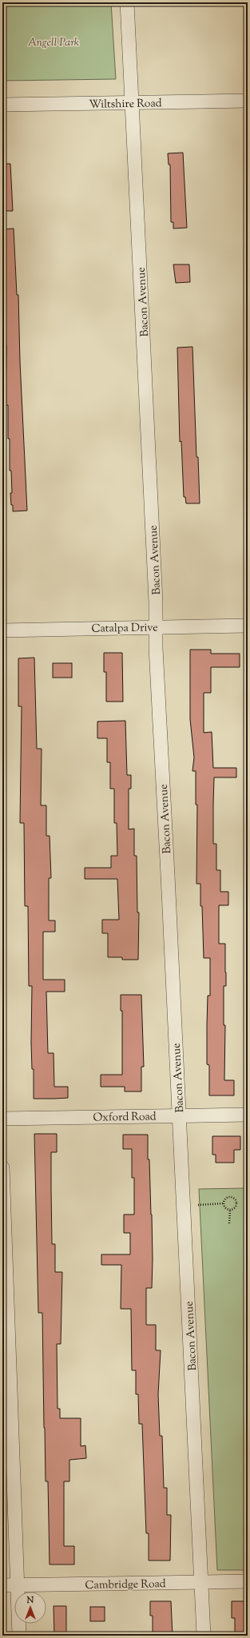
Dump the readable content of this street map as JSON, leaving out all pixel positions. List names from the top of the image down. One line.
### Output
{"streets":{"street":["Wiltshire Road","Bacon Avenue","Catalpa Drive","Oxford Road","Cambridge Road"]},"crossings":[["Wiltshire Road","Bacon Avenue"],["Bacon Avenue","Catalpa Drive"],["Bacon Avenue","Oxford Road"],["Bacon Avenue","Cambridge Road"]],"parks":["Angell Park"],"north":"top"}
